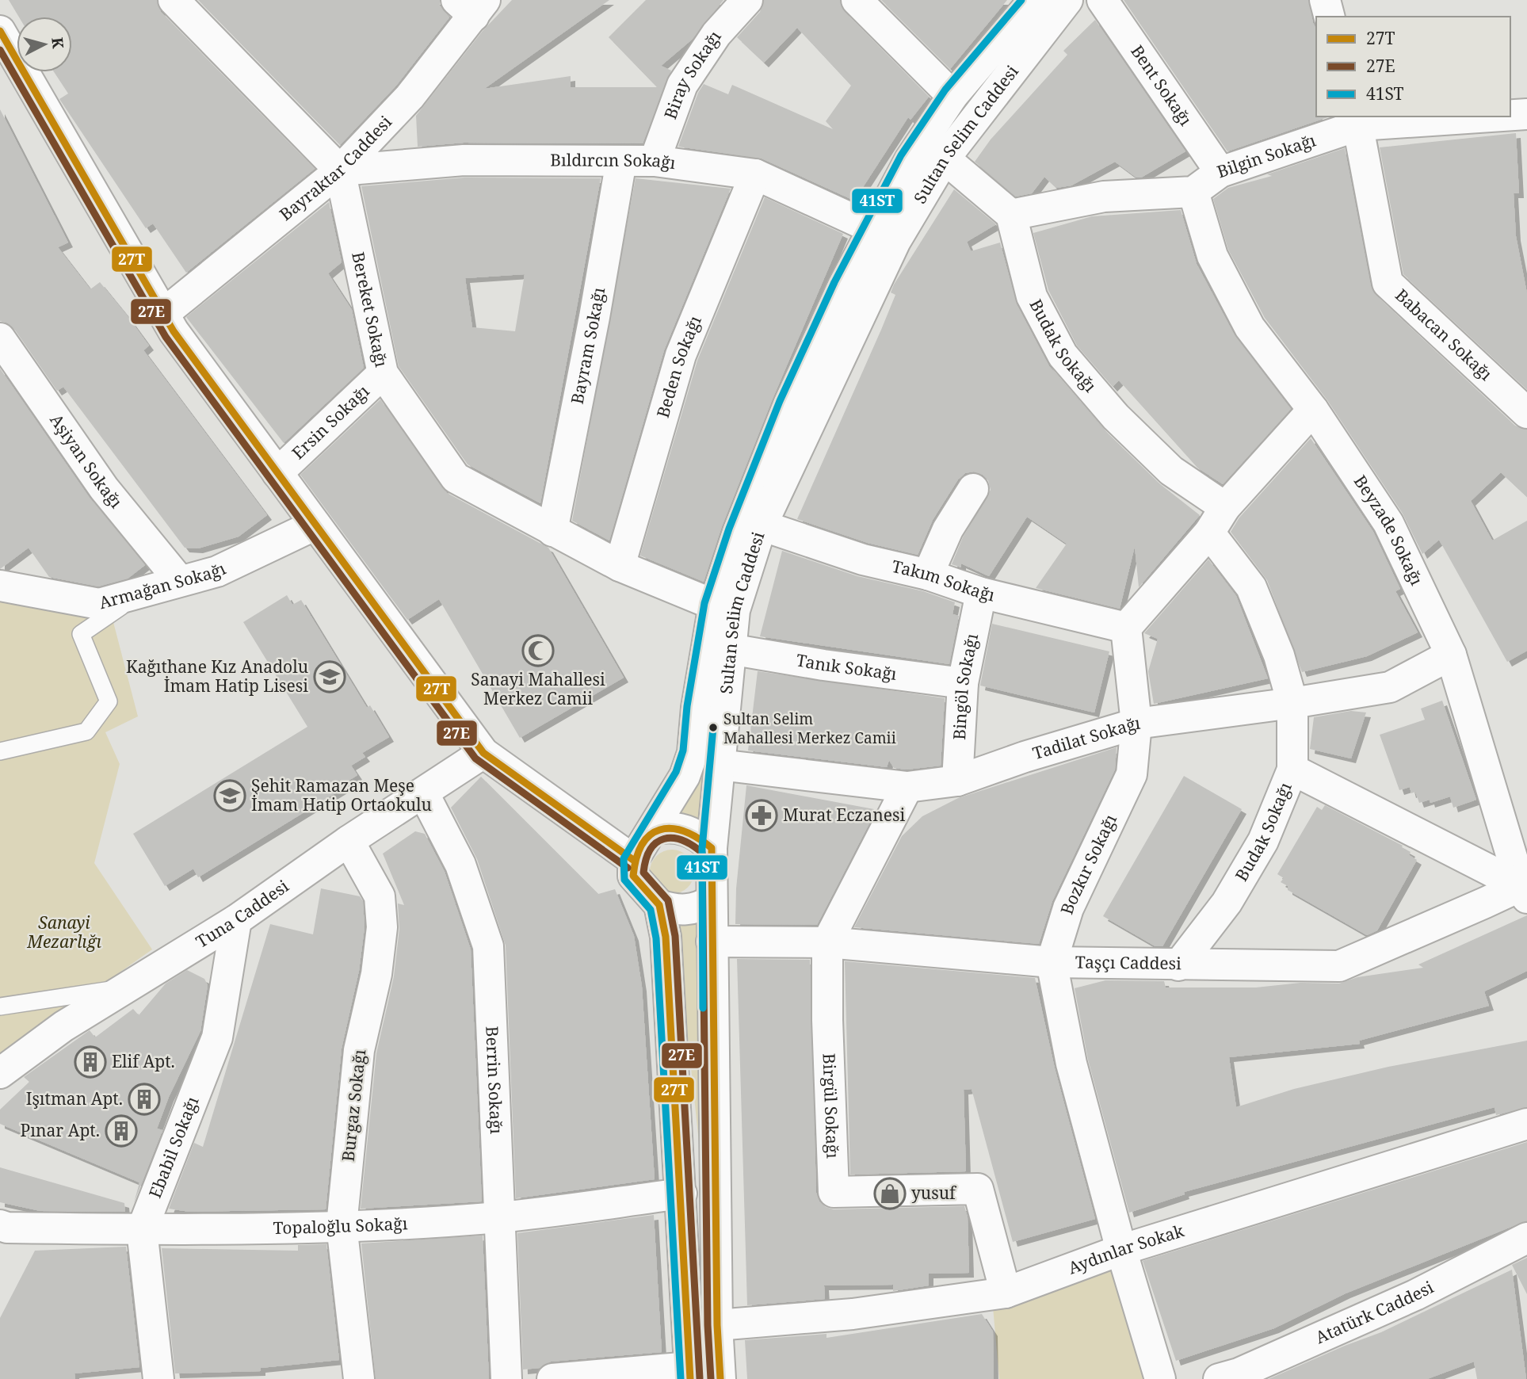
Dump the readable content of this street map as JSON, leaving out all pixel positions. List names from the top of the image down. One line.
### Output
{"streets":{"street":["Biray Sokağı","Bent Sokağı","Sultan Selim Caddesi","Bilgin Sokağı","Bıldırcın Sokağı","Bayraktar Caddesi","Bereket Sokağı","Babacan Sokağı","Budak Sokağı","Bayram Sokağı","Beden Sokağı","Ersin Sokağı","Aşiyan Sokağı","Beyzade Sokağı","Takım Sokağı","Armağan Sokağı","Tanık Sokağı","Bingöl Sokağı","Tadilat Sokağı","Bozkır Sokağı","Tuna Caddesi","Taşçı Caddesi","Berrin Sokağı","Burgaz Sokağı","Birgül Sokağı","Ebabil Sokağı","Topaloğlu Sokağı","Aydınlar Sokak","Atatürk Caddesi"]},"crossings":[["Biray Sokağı","Bıldırcın Sokağı"],["Bent Sokağı","Bilgin Sokağı"],["Sultan Selim Caddesi","Bıldırcın Sokağı"],["Sultan Selim Caddesi","Bereket Sokağı"],["Sultan Selim Caddesi","Takım Sokağı"],["Sultan Selim Caddesi","Tanık Sokağı"],["Sultan Selim Caddesi","Tadilat Sokağı"],["Sultan Selim Caddesi","Taşçı Caddesi"],["Sultan Selim Caddesi","Aydınlar Sokak"],["Bilgin Sokağı","Babacan Sokağı"],["Bilgin Sokağı","Beyzade Sokağı"],["Bıldırcın Sokağı","Bayraktar Caddesi"],["Bıldırcın Sokağı","Bereket Sokağı"],["Bıldırcın Sokağı","Bayram Sokağı"],["Bıldırcın Sokağı","Beden Sokağı"],["Bayraktar Caddesi","Bereket Sokağı"],["Bereket Sokağı","Bayram Sokağı"],["Bereket Sokağı","Beden Sokağı"],["Bereket Sokağı","Ersin Sokağı"],["Budak Sokağı","Tadilat Sokağı"],["Budak Sokağı","Taşçı Caddesi"],["Aşiyan Sokağı","Armağan Sokağı"],["Beyzade Sokağı","Tadilat Sokağı"],["Beyzade Sokağı","Taşçı Caddesi"],["Takım Sokağı","Bingöl Sokağı"],["Takım Sokağı","Bozkır Sokağı"],["Tanık Sokağı","Bingöl Sokağı"],["Bingöl Sokağı","Tadilat Sokağı"],["Tadilat Sokağı","Bozkır Sokağı"],["Tadilat Sokağı","Birgül Sokağı"],["Bozkır Sokağı","Taşçı Caddesi"],["Bozkır Sokağı","Aydınlar Sokak"],["Tuna Caddesi","Berrin Sokağı"],["Tuna Caddesi","Burgaz Sokağı"],["Tuna Caddesi","Ebabil Sokağı"],["Taşçı Caddesi","Birgül Sokağı"],["Berrin Sokağı","Topaloğlu Sokağı"],["Burgaz Sokağı","Topaloğlu Sokağı"],["Birgül Sokağı","Aydınlar Sokak"],["Ebabil Sokağı","Topaloğlu Sokağı"]],"parks":["Sanayi Mezarlığı"],"places":{"mosque":["Sanayi Mahallesi Merkez Camii"],"school or university":["Kağıthane Kız Anadolu İmam Hatip Lisesi","Şehit Ramazan Meşe İmam Hatip Ortaokulu"],"other":["Sultan Selim Mahallesi Merkez Camii"],"pharmacy":["Murat Eczanesi"],"building":["Elif Apt.","Işıtman Apt.","Pınar Apt."],"shop":["yusuf"]},"lines":["transit line 41ST","transit line 27T","transit line 27E"],"legend":["27T","27E","41ST"],"north":"right"}
